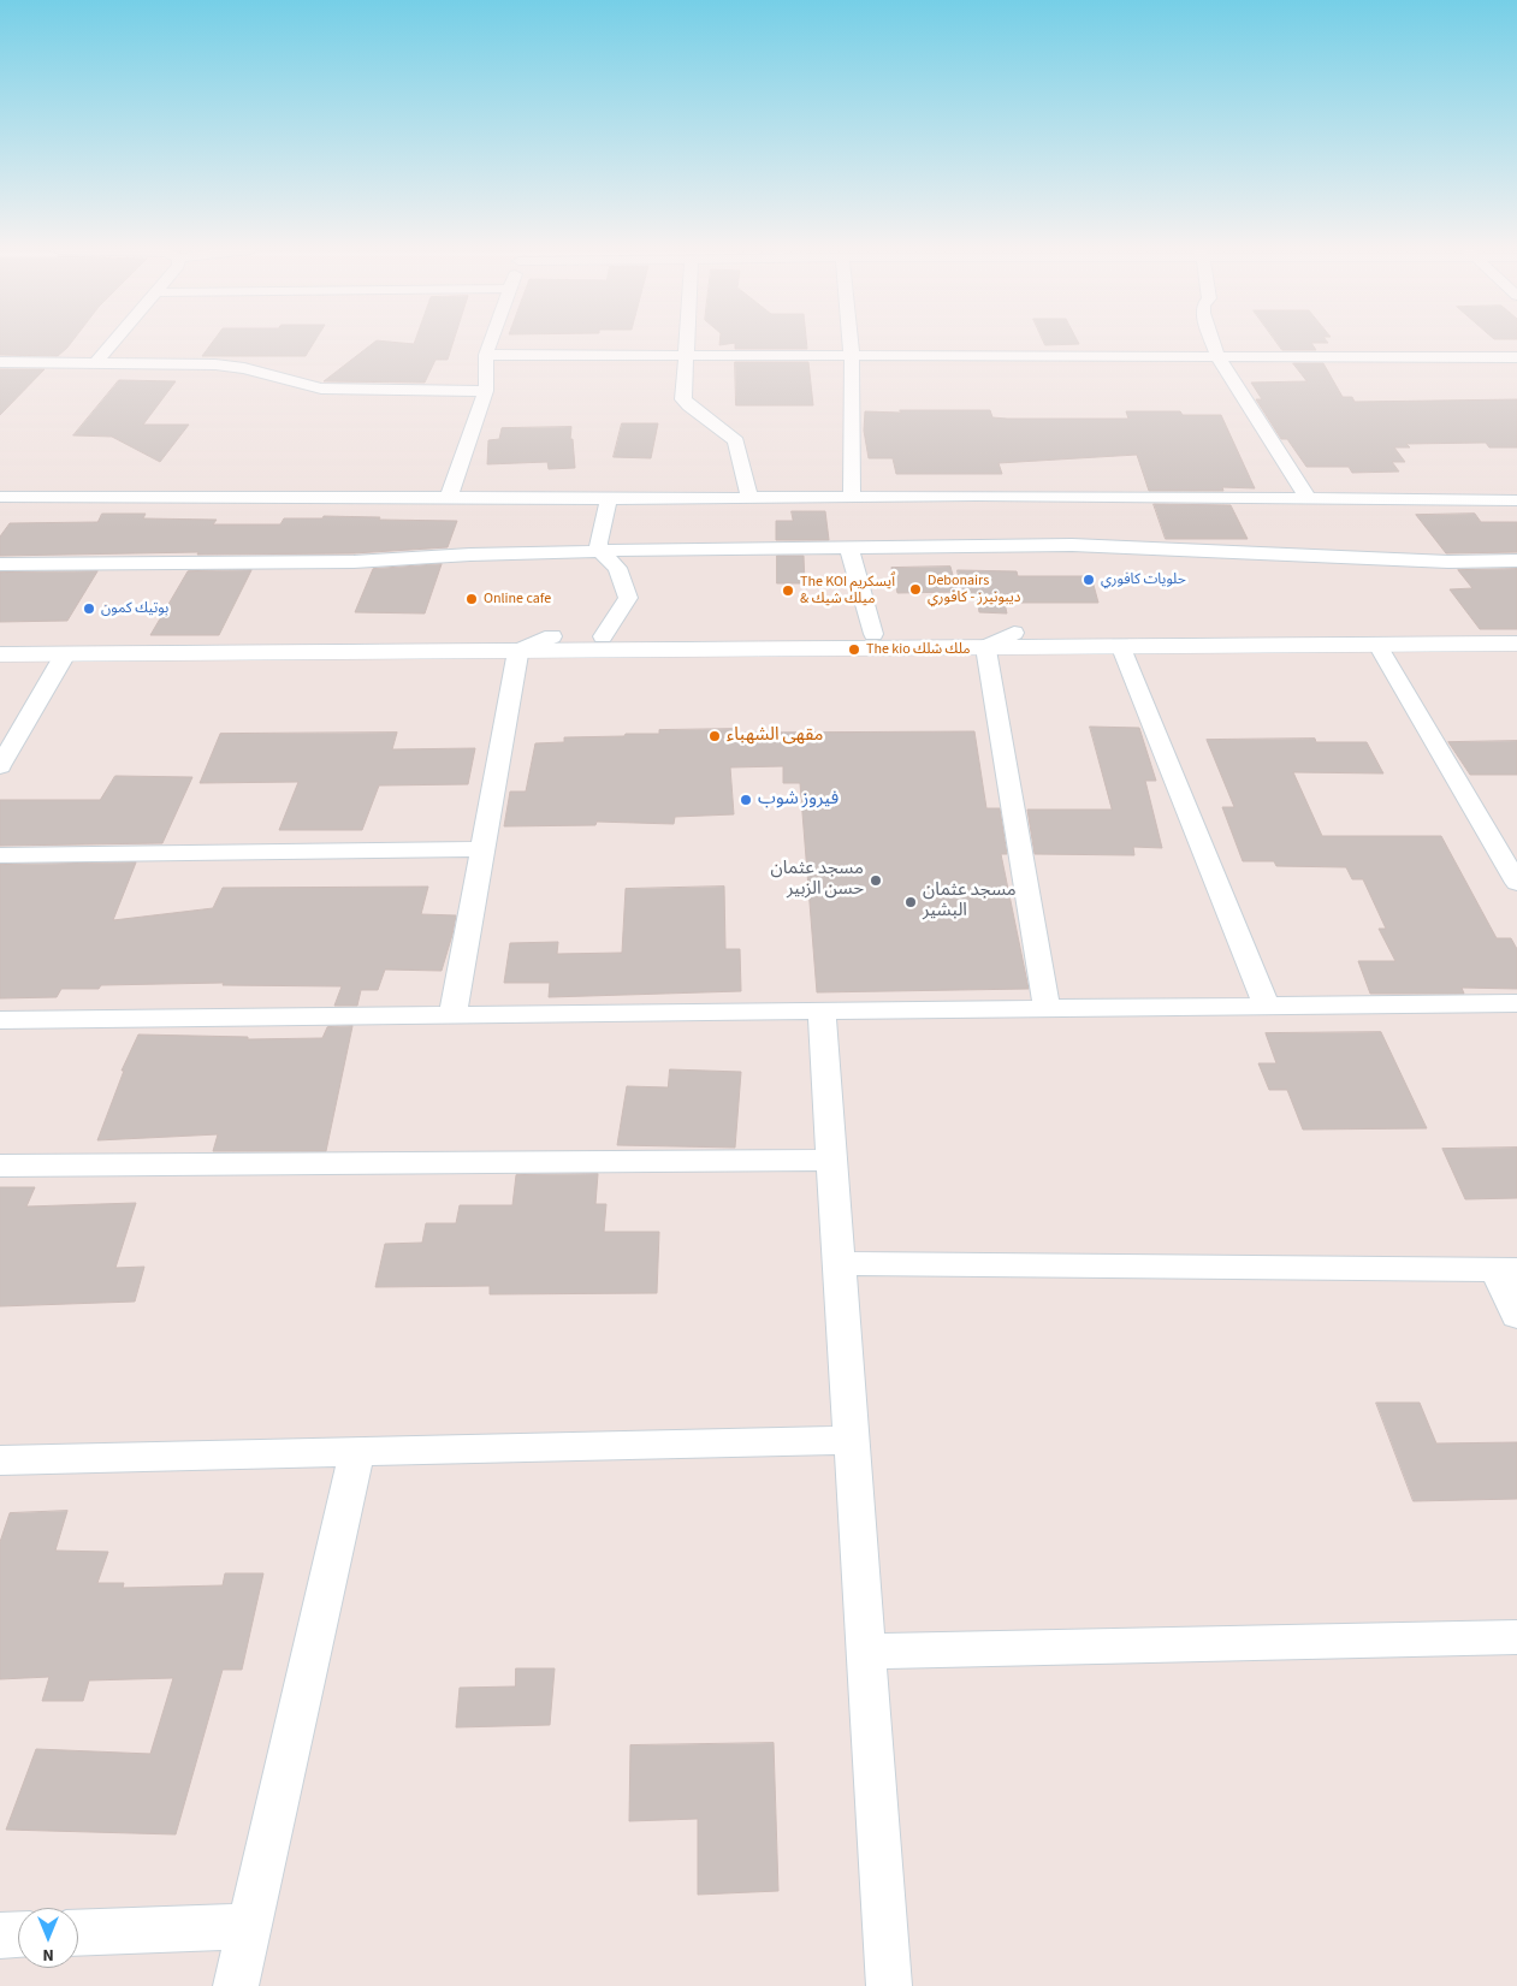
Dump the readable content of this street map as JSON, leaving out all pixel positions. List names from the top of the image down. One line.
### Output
{"places":["حلويات كافوري","Debonairs ديبونيرز - كافوري","The KOI ٱيسكريم & ميلك شيك","Online cafe","بوتيك كمون","The kio ملك شلك","مقهى الشهباء","فيروز شوب","مسجد عثمان حسن الزبير","مسجد عثمان البشير"],"north":"bottom"}
